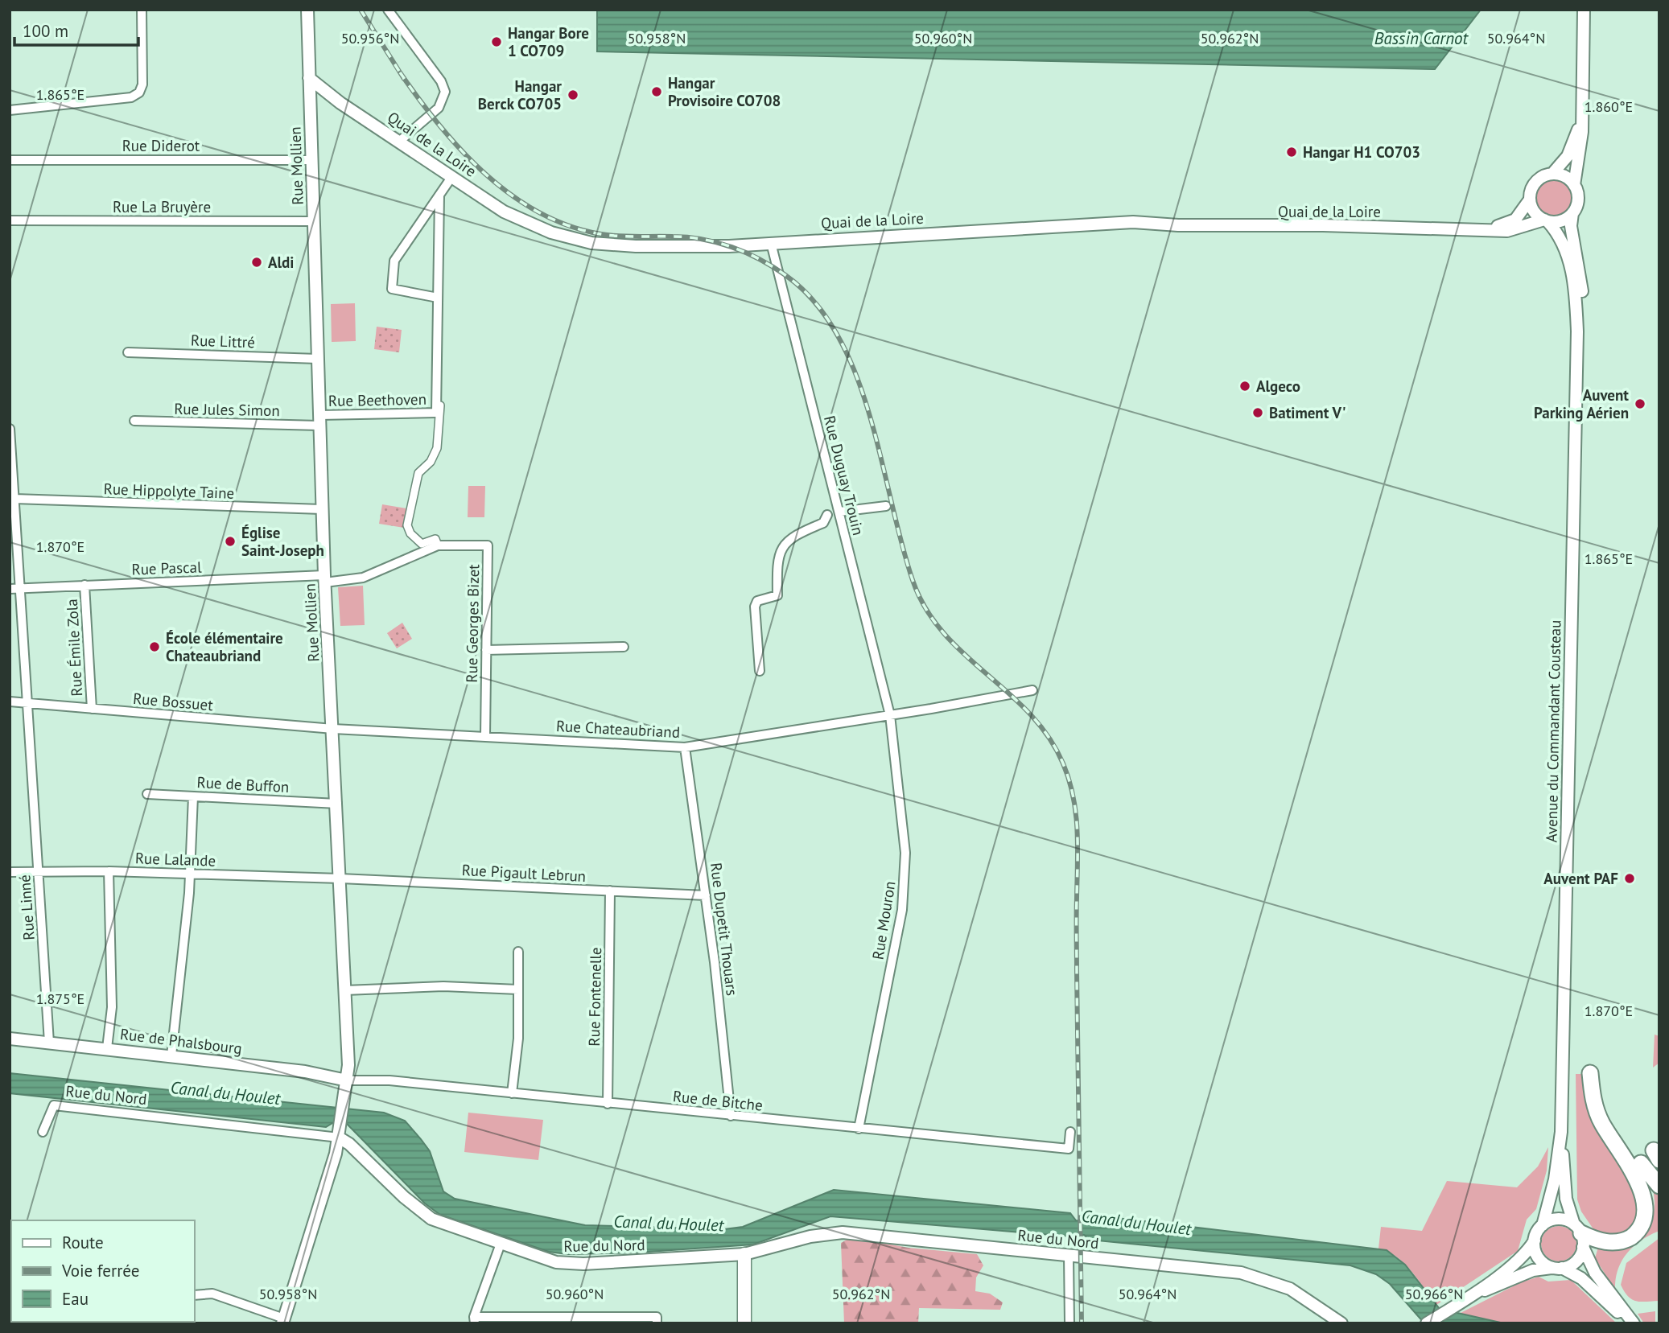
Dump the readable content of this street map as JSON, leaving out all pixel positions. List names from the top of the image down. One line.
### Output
{"streets":{"street":["Quai de la Loire","Rue Diderot","Rue Mollien","Rue La Bruyère","Rue Littré","Rue Beethoven","Rue Jules Simon","Rue Duguay Trouin","Rue Hippolyte Taine","Rue Pascal","Rue Georges Bizet","Rue Émile Zola","Rue Bossuet","Rue Chateaubriand","Avenue du Commandant Cousteau","Rue de Buffon","Rue Lalande","Rue Pigault Lebrun","Rue Linné","Rue Mouron","Rue Dupetit Thouars","Rue Fontenelle","Rue de Phalsbourg","Rue du Nord","Rue de Bitche"]},"crossings":[["Quai de la Loire","Rue Mollien"],["Quai de la Loire","Rue Duguay Trouin"],["Quai de la Loire","Avenue du Commandant Cousteau"],["Rue Diderot","Rue Mollien"],["Rue Mollien","Rue La Bruyère"],["Rue Mollien","Rue Littré"],["Rue Mollien","Rue Beethoven"],["Rue Mollien","Rue Jules Simon"],["Rue Mollien","Rue Hippolyte Taine"],["Rue Mollien","Rue Pascal"],["Rue Mollien","Rue Georges Bizet"],["Rue Mollien","Rue Bossuet"],["Rue Mollien","Rue Chateaubriand"],["Rue Mollien","Rue de Buffon"],["Rue Mollien","Rue Lalande"],["Rue Mollien","Rue Pigault Lebrun"],["Rue Mollien","Rue de Phalsbourg"],["Rue Mollien","Rue du Nord"],["Rue Mollien","Rue de Bitche"],["Rue Beethoven","Rue Jules Simon"],["Rue Duguay Trouin","Rue Chateaubriand"],["Rue Duguay Trouin","Rue Mouron"],["Rue Hippolyte Taine","Rue Linné"],["Rue Pascal","Rue Georges Bizet"],["Rue Pascal","Rue Émile Zola"],["Rue Pascal","Rue Linné"],["Rue Georges Bizet","Rue Chateaubriand"],["Rue Émile Zola","Rue Bossuet"],["Rue Bossuet","Rue Chateaubriand"],["Rue Bossuet","Rue Linné"],["Rue Chateaubriand","Rue Mouron"],["Rue Chateaubriand","Rue Dupetit Thouars"],["Rue Lalande","Rue Pigault Lebrun"],["Rue Lalande","Rue Linné"],["Rue Pigault Lebrun","Rue Dupetit Thouars"],["Rue Pigault Lebrun","Rue Fontenelle"],["Rue Linné","Rue de Phalsbourg"],["Rue Mouron","Rue de Bitche"],["Rue Dupetit Thouars","Rue de Bitche"],["Rue Fontenelle","Rue de Bitche"],["Rue de Phalsbourg","Rue de Bitche"]],"water":["Bassin Carnot","Canal du Houlet"],"places":["Hangar Bore 1 CO709","Hangar Provisoire CO708","Hangar Berck CO705","Hangar H1 CO703","Aldi","Algeco","Auvent Parking Aérien","Batiment V'","Église Saint-Joseph","École élémentaire Chateaubriand","Auvent PAF"],"legend":["Route","Voie ferrée","Eau"],"scale_bar":"100 m","coordinates":["50.956°N","50.958°N","50.960°N","50.962°N","50.964°N","1.865°E","1.860°E","1.870°E","1.875°E","50.966°N"]}
